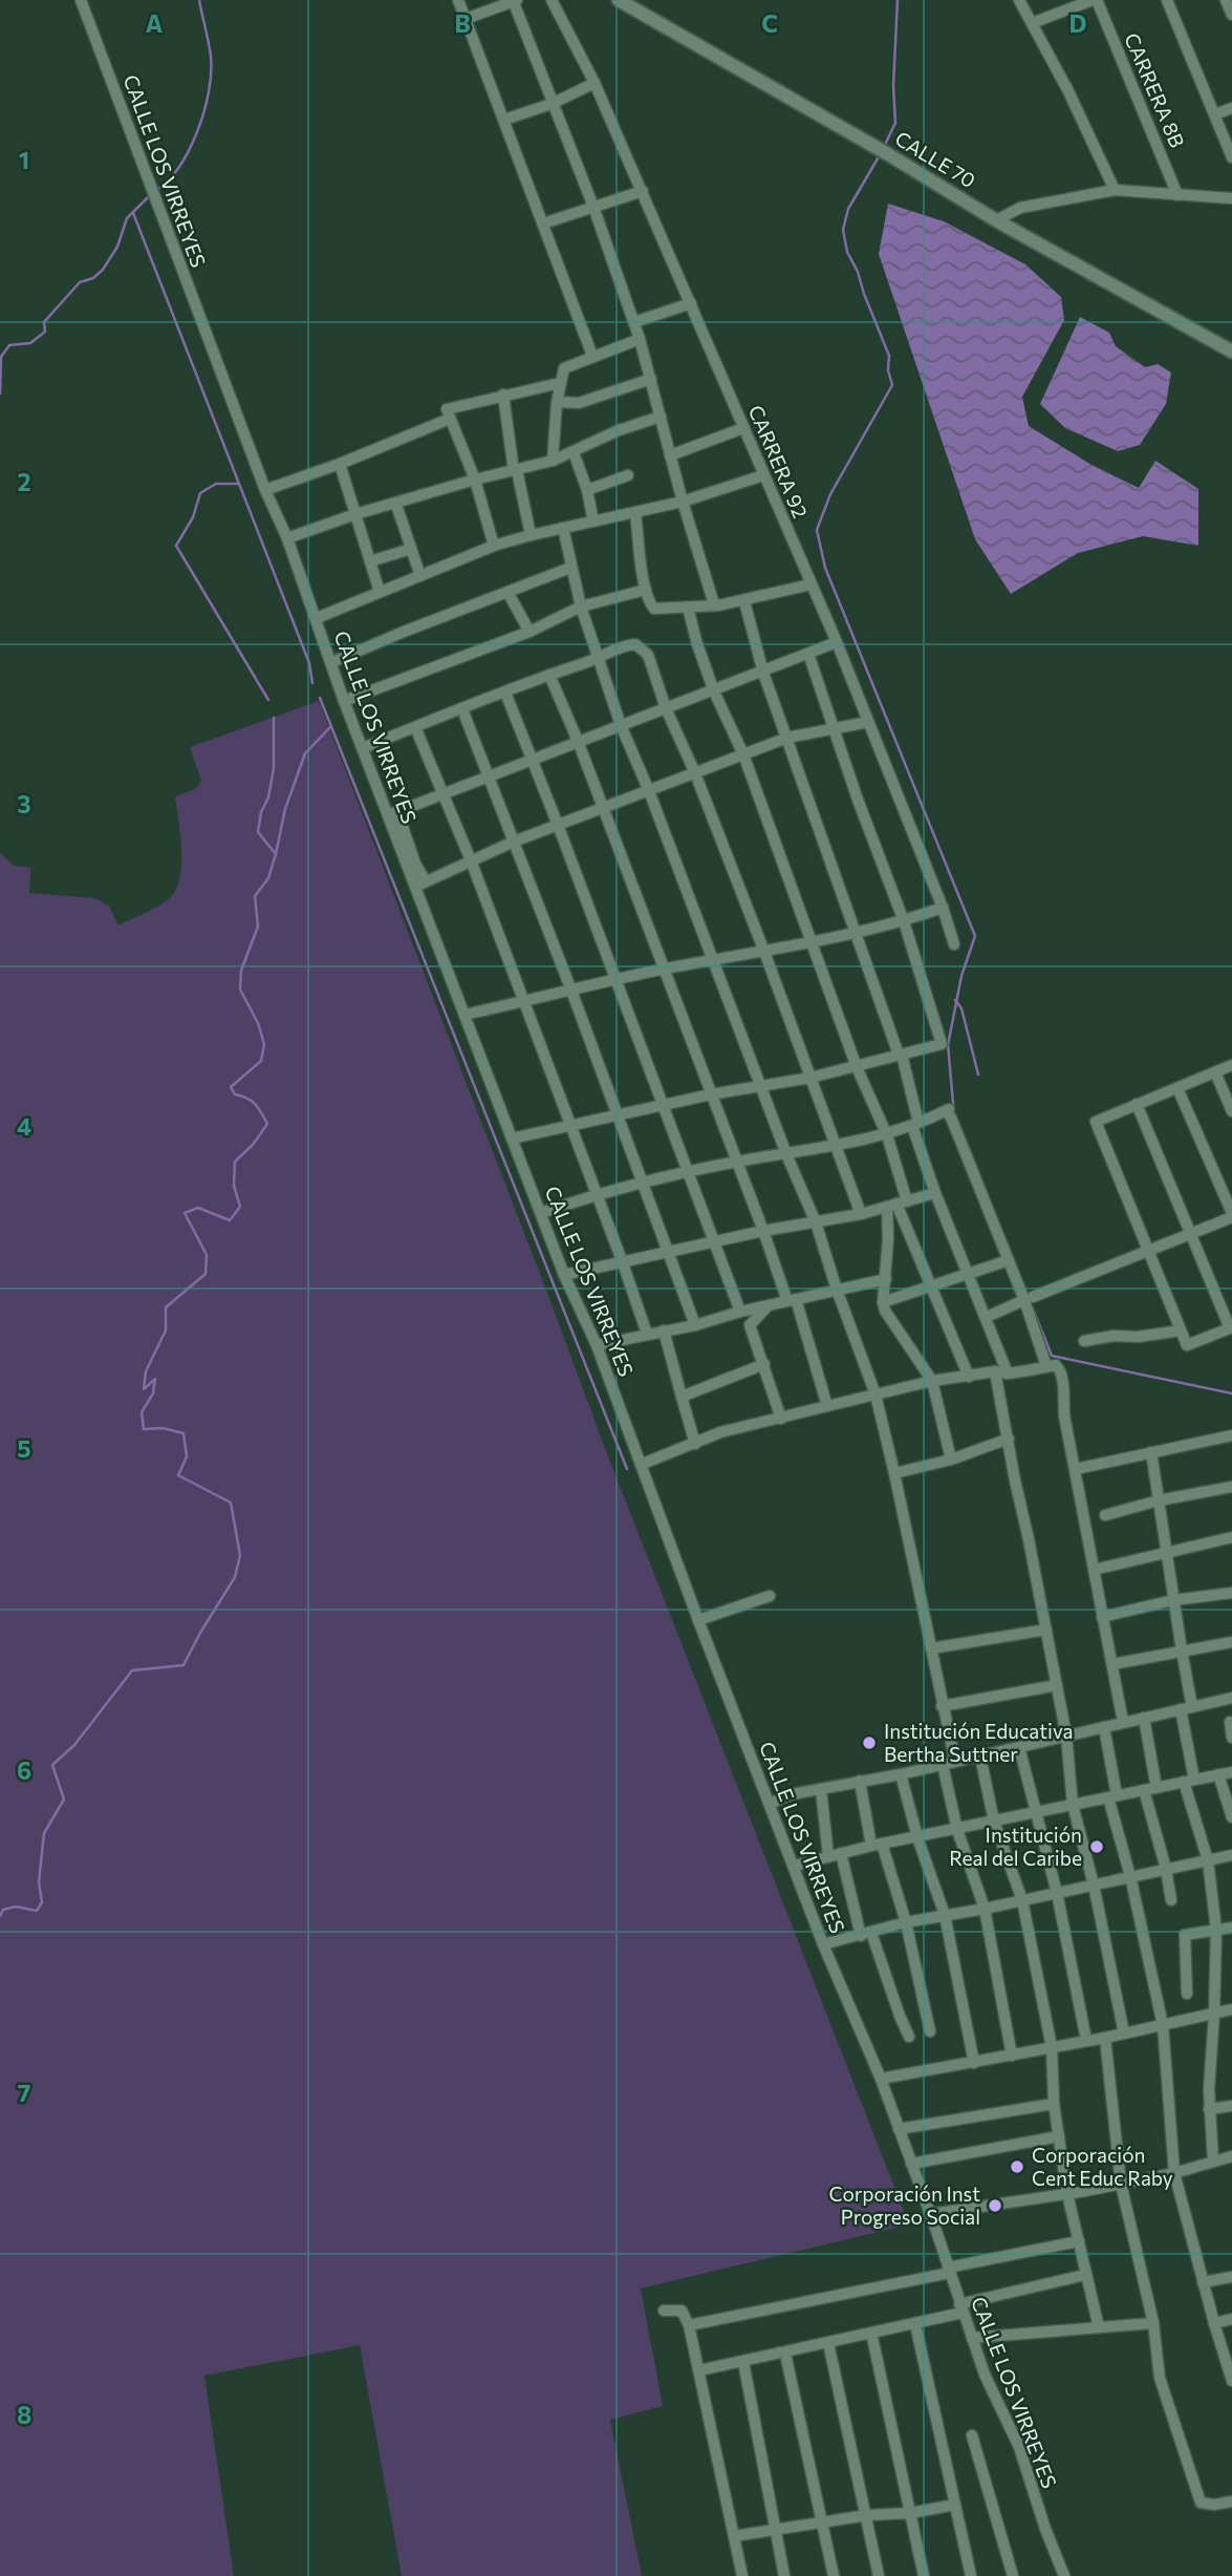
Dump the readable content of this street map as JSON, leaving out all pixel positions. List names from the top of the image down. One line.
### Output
{"streets":{"street":["CARRERA 8B","CALLE 70","CALLE LOS VIRREYES","CARRERA 92"]},"places":["Institución Educativa Bertha Suttner","Institución Real del Caribe","Corporación Cent Educ Raby","Corporación Inst Progreso Social"],"grid":{"columns":["A","B","C","D"],"rows":["1","2","3","4","5","6","7","8"]}}
